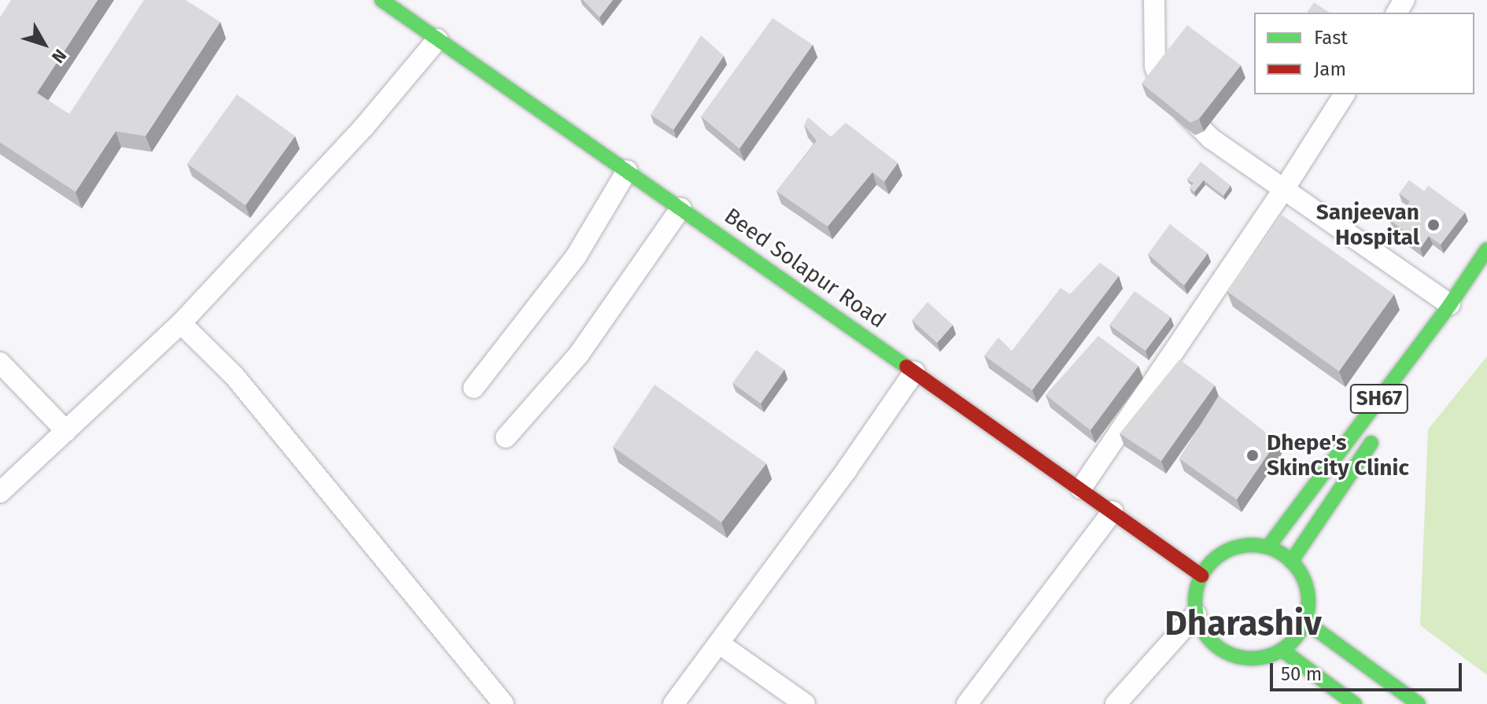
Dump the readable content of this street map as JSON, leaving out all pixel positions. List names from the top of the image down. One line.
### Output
{"streets":{"main road":["Beed Solapur Road","SH67"]},"crossings":[["Beed Solapur Road","SH67"]],"districts":["Dharashiv"],"places":["Sanjeevan Hospital","Dhepe's SkinCity Clinic"],"legend":["Fast","Jam"],"scale_bar":"50 m","north":"bottom right"}
